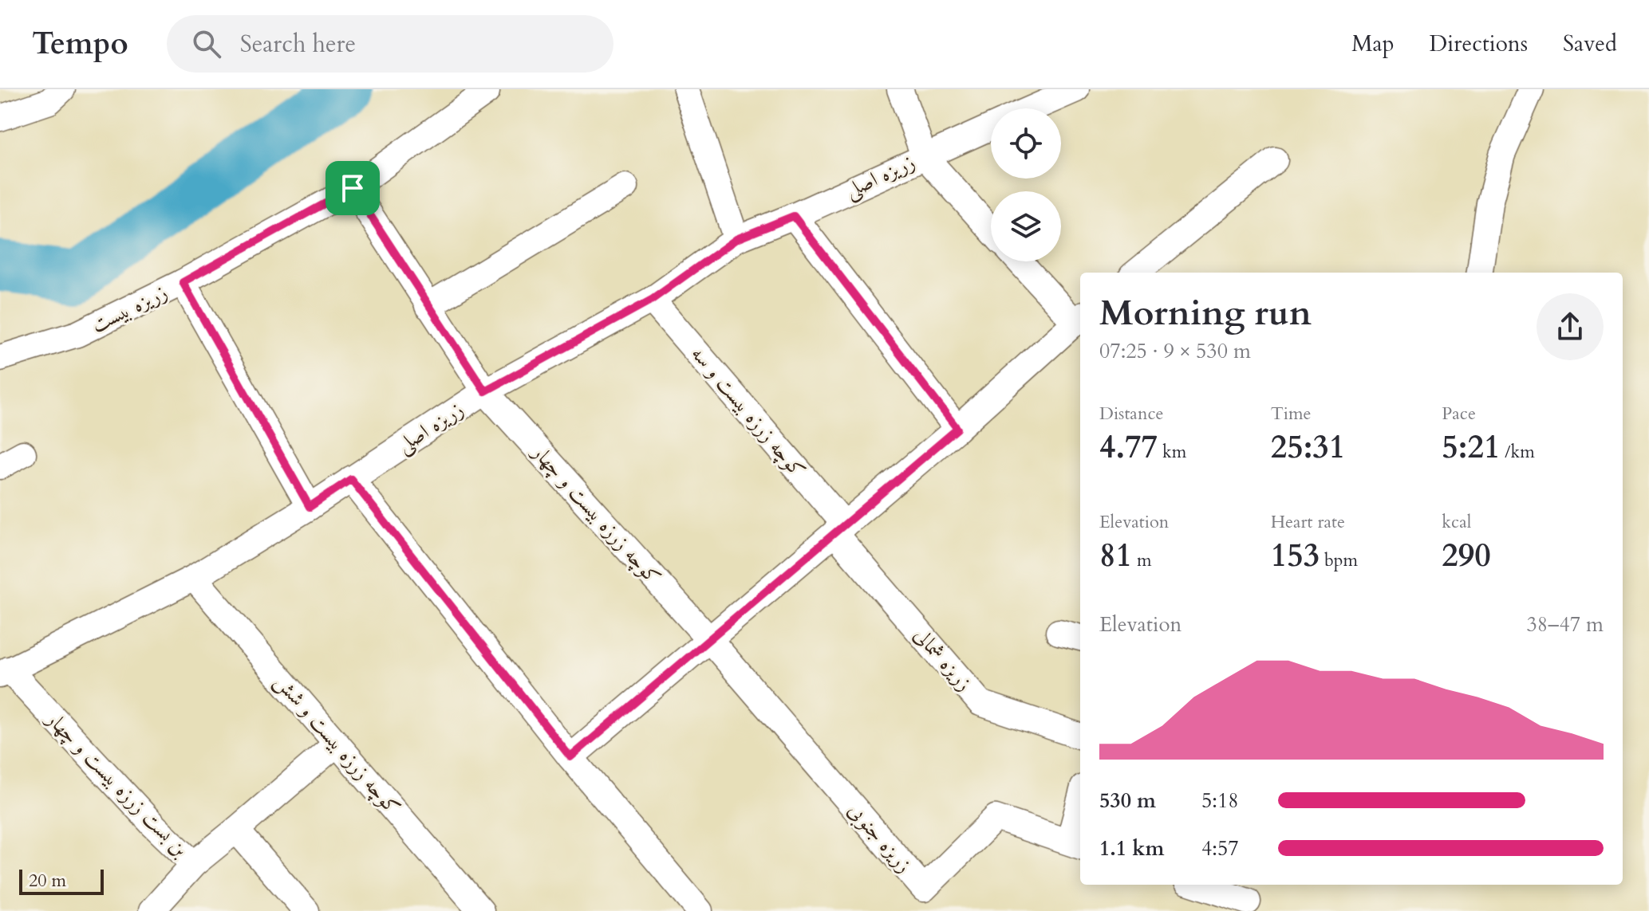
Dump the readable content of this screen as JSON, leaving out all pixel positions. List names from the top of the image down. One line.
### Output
{"streets":{"street":["زریزه اصلی","زریزه بیست","کوچه زرزه بیست و سه","کوچه زرزه بیست و چهار","زریزه شمالی","کوچه زرزه بیست و شش","بن بست زرزه بیست و چهار","زریزه جنوبی"]},"crossings":[["زریزه اصلی","کوچه زرزه بیست و سه"],["زریزه اصلی","کوچه زرزه بیست و چهار"],["زریزه اصلی","کوچه زرزه بیست و شش"],["زریزه اصلی","بن بست زرزه بیست و چهار"],["زریزه بیست","کوچه زرزه بیست و چهار"],["کوچه زرزه بیست و سه","زریزه شمالی"],["کوچه زرزه بیست و چهار","زریزه جنوبی"],["کوچه زرزه بیست و شش","بن بست زرزه بیست و چهار"]],"scale_bar":"20 m","page":{"header":"Tempo","search":"Search here","nav":["Map","Directions","Saved"],"heading":["Morning run","07:25 · 9 × 530 m"],"stats":[["Distance","4.77 km"],["Time","25:31"],["Pace","5:21 /km"],["Elevation","81 m"],["Heart rate","153 bpm"],["kcal","290"]],"chart":["Elevation","38–47 m"],"list":[{"name":"530 m","note":"5:18"},{"name":"1.1 km","note":"4:57"}],"scale":"20 m"}}
